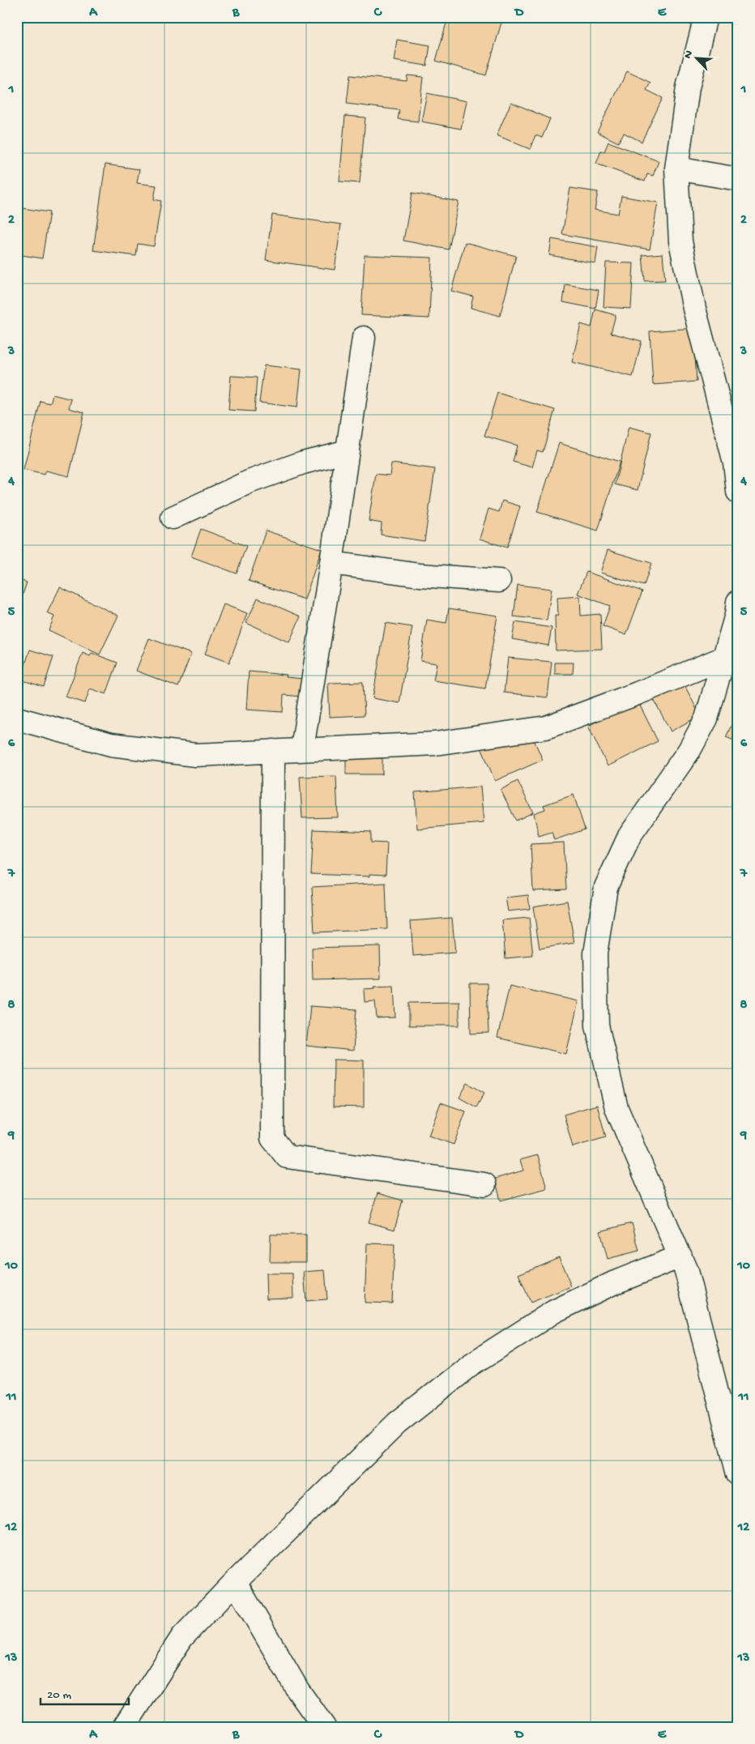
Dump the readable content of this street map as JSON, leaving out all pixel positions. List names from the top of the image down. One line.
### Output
{"scale_bar":"20 m","north":"top left","grid":{"columns":["A","B","C","D","E"],"rows":["1","2","3","4","5","6","7","8","9","10","11","12","13"]}}
